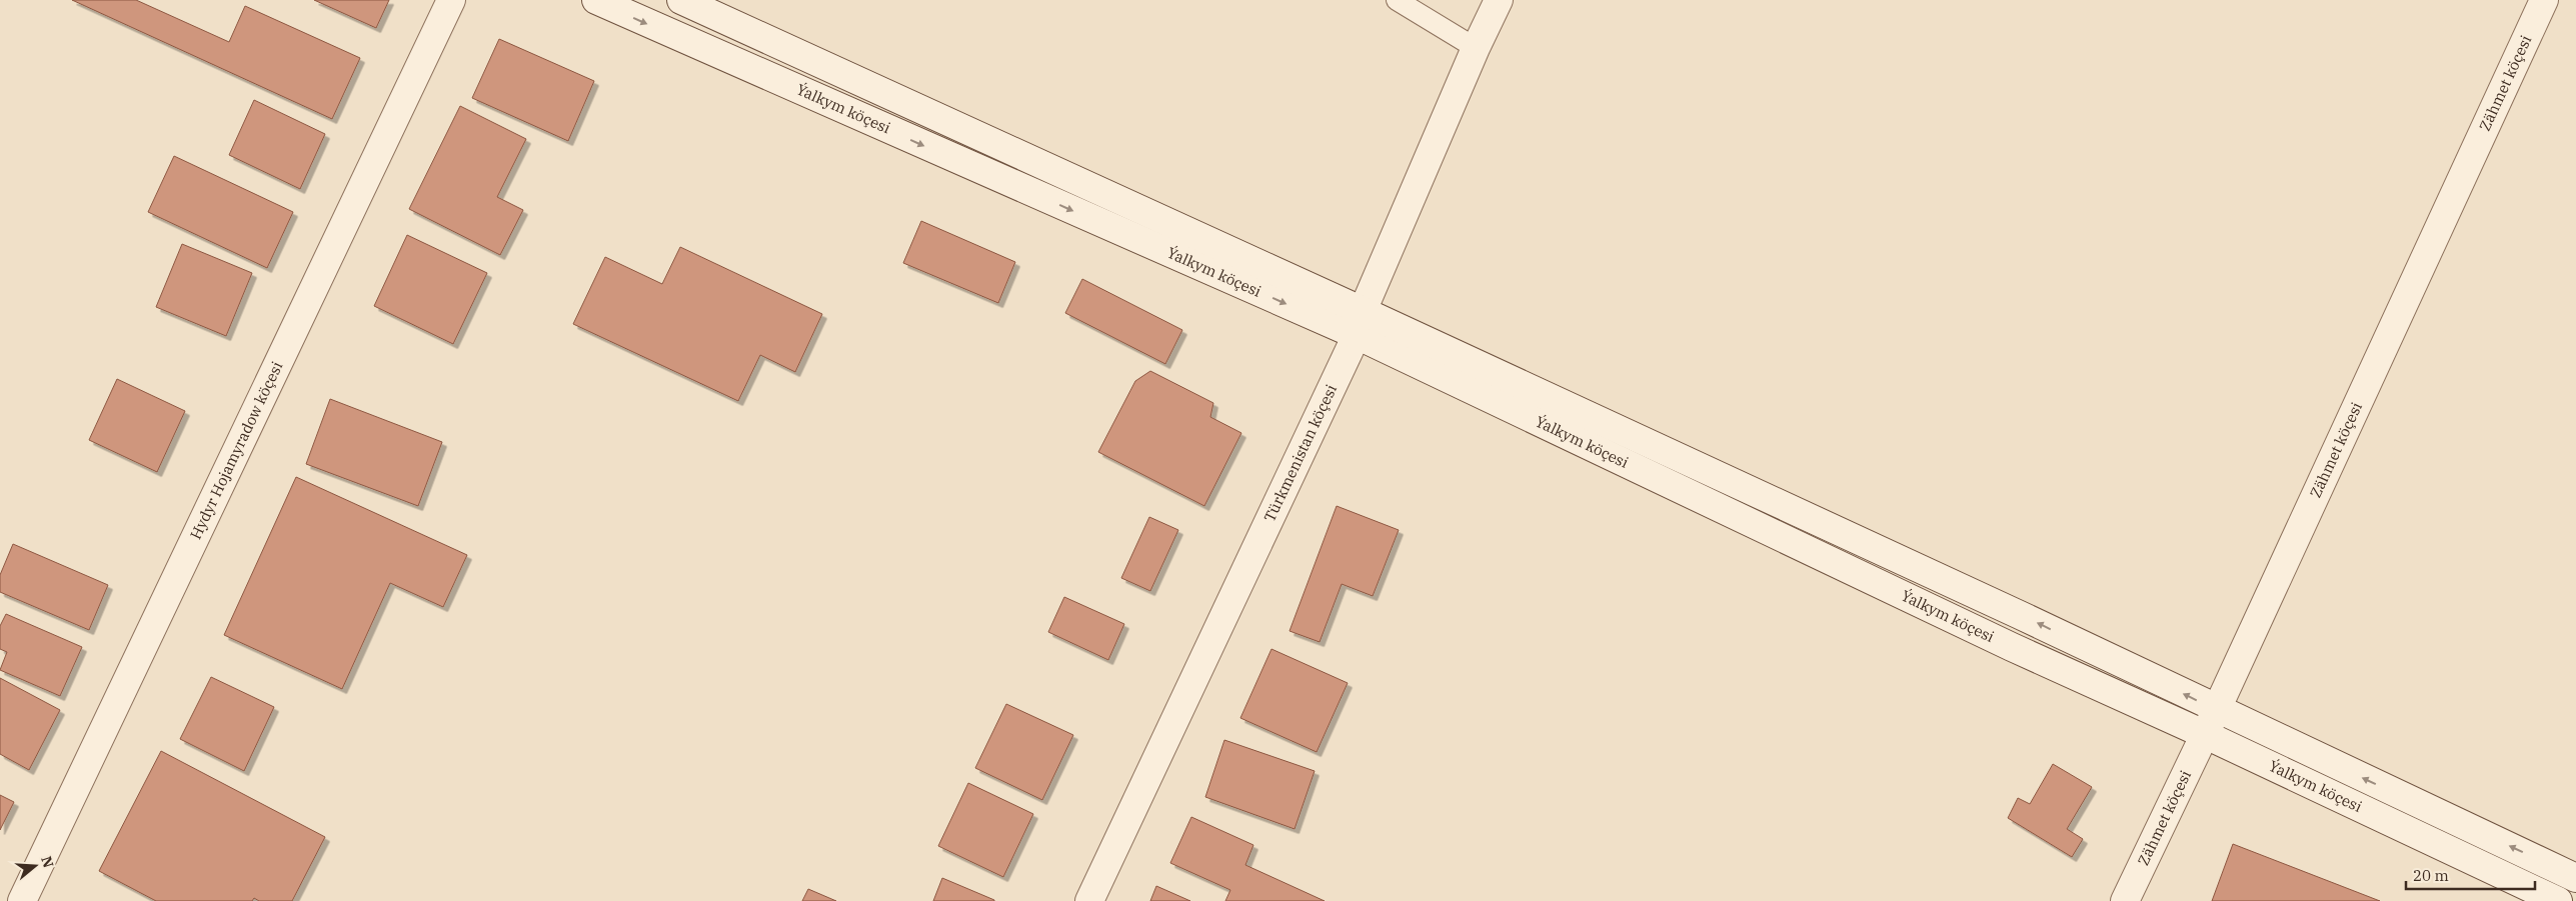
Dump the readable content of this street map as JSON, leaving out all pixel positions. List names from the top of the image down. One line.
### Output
{"streets":{"main road":["Zähmet köçesi","Ýalkym köçesi","Hydyr Hojamyradow köçesi","Türkmenistan köçesi"]},"crossings":[["Zähmet köçesi","Ýalkym köçesi"],["Ýalkym köçesi","Türkmenistan köçesi"]],"scale_bar":"20 m","north":"right"}
